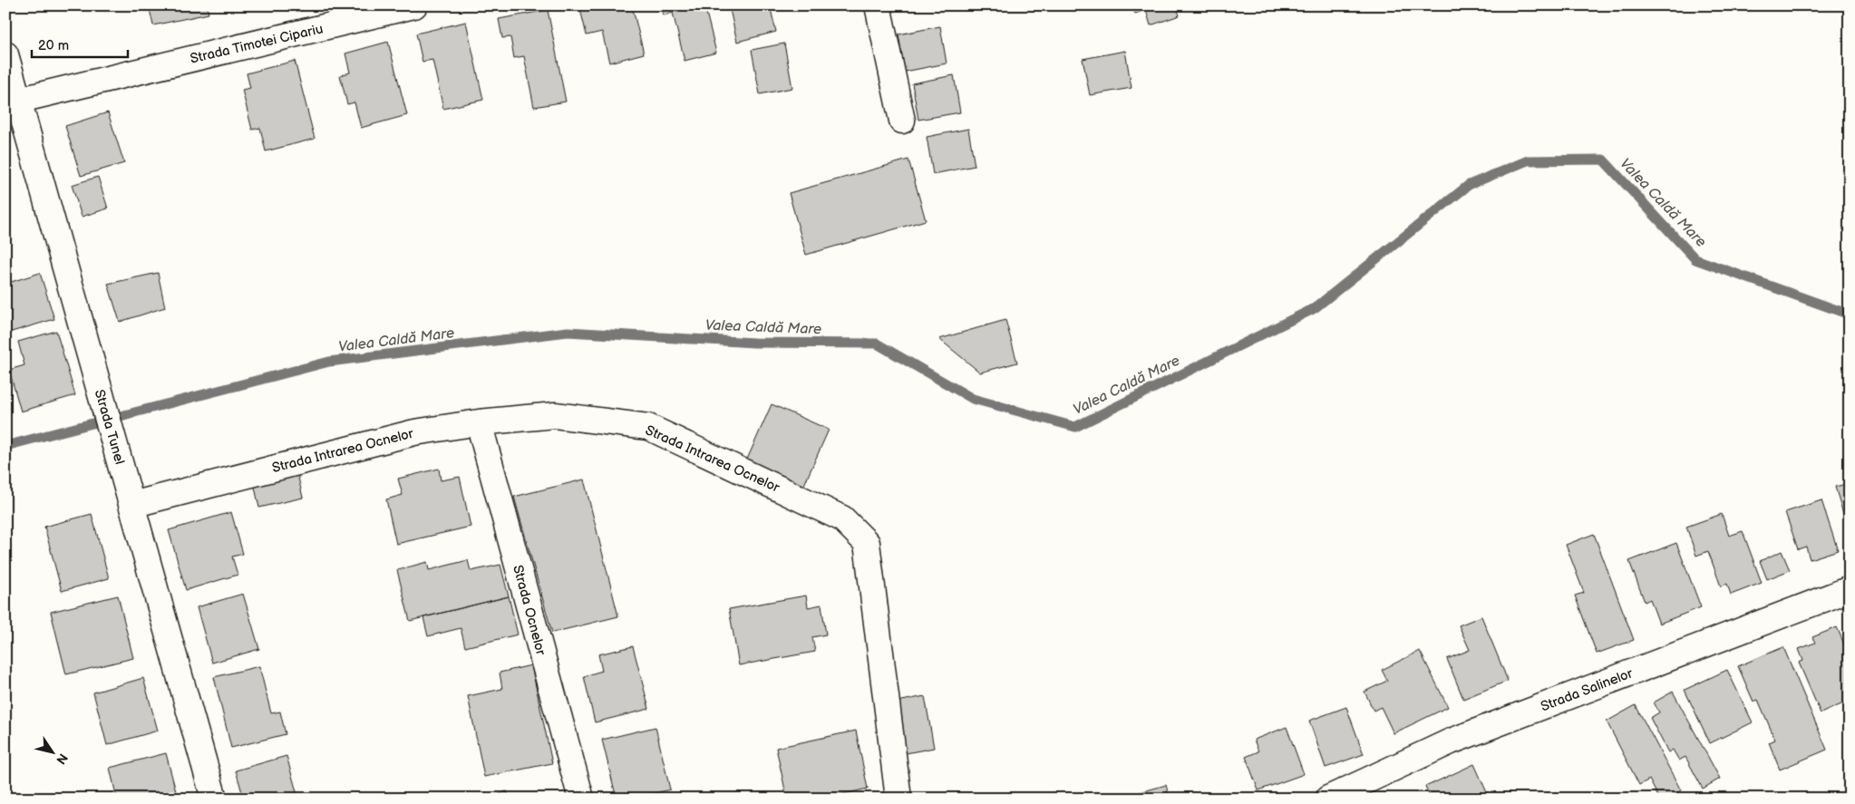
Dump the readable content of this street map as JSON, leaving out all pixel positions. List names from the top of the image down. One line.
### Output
{"streets":{"street":["Strada Timotei Cipariu","Strada Tunel","Strada Intrarea Ocnelor","Strada Ocnelor","Strada Salinelor"]},"crossings":[["Strada Timotei Cipariu","Strada Tunel"],["Strada Tunel","Strada Intrarea Ocnelor"],["Strada Intrarea Ocnelor","Strada Ocnelor"]],"water":["Valea Caldă Mare"],"scale_bar":"20 m","north":"bottom right"}
